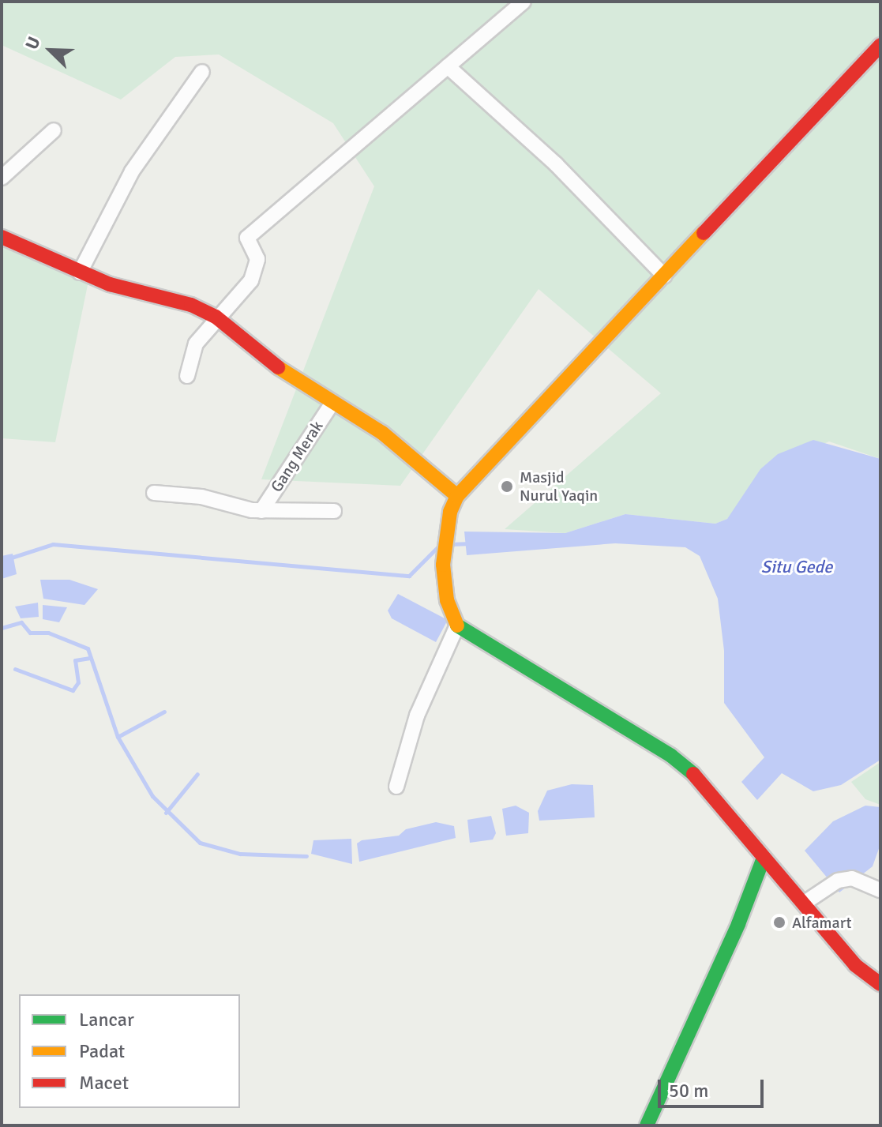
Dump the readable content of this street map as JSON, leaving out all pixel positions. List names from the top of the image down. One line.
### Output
{"streets":{"street":["Gang Merak"]},"water":["Situ Gede"],"places":["Masjid Nurul Yaqin","Alfamart"],"legend":["Lancar","Padat","Macet"],"scale_bar":"50 m","north":"top left"}
